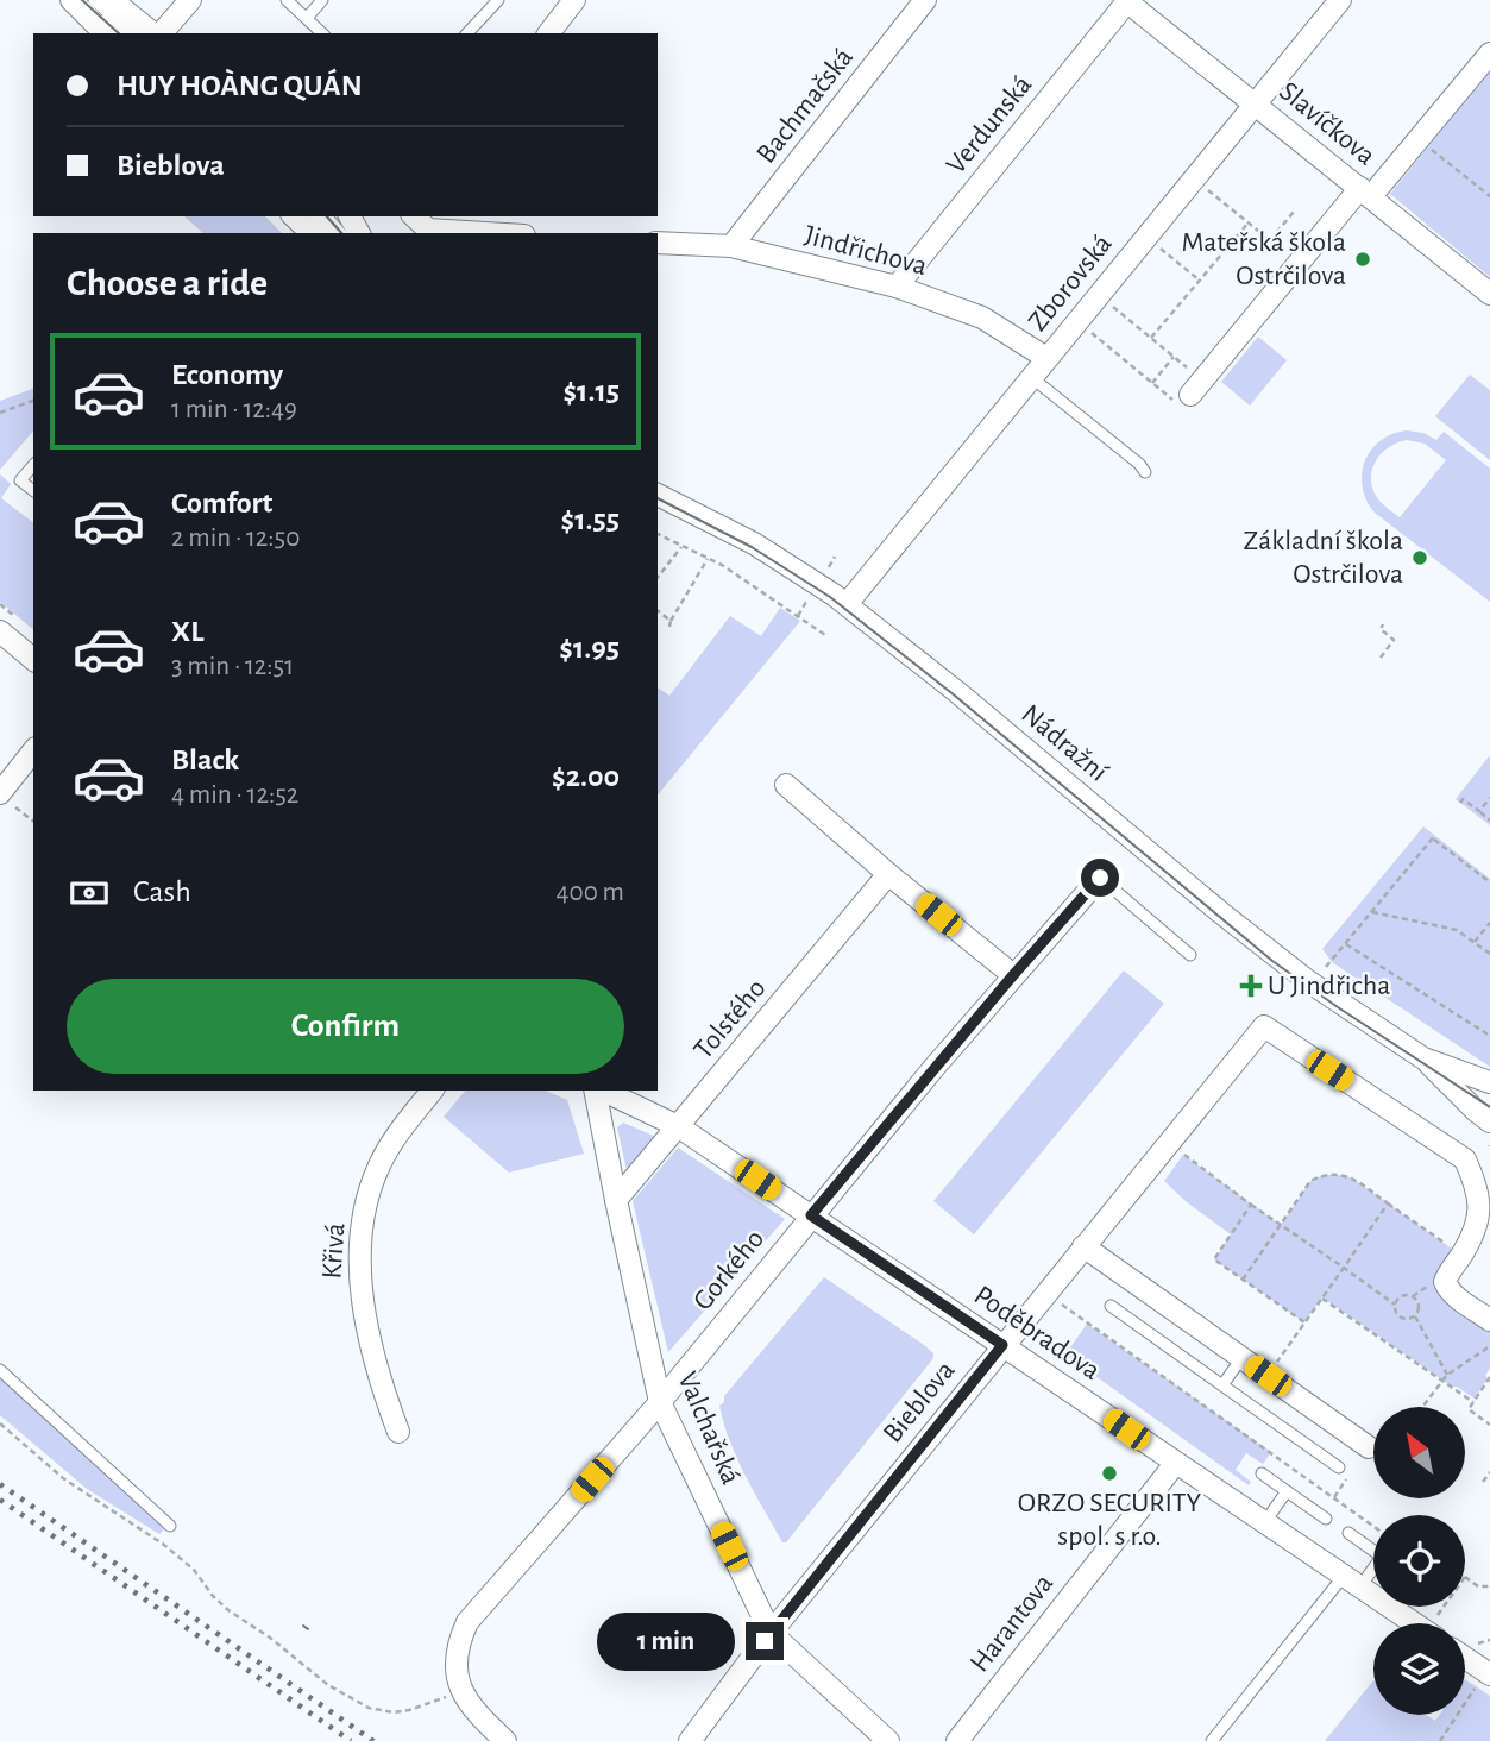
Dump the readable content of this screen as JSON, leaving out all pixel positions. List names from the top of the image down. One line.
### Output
{"streets":{"street":["Bachmačská","Slavíčkova","Verdunská","Jindřichova","Zborovská","Nádražní","Tolstého","Křivá","Gorkého","Poděbradova","Bieblova","Valchařská","Harantova"]},"crossings":[["Bachmačská","Jindřichova"],["Slavíčkova","Verdunská"],["Slavíčkova","Zborovská"],["Verdunská","Jindřichova"],["Jindřichova","Zborovská"],["Zborovská","Nádražní"],["Tolstého","Poděbradova"],["Tolstého","Valchařská"],["Gorkého","Poděbradova"],["Gorkého","Valchařská"],["Poděbradova","Bieblova"],["Poděbradova","Harantova"],["Bieblova","Valchařská"]],"places":{"other":["Mateřská škola Ostrčilova","Základní škola Ostrčilova","ORZO SECURITY spol. s r.o."],"health":["U Jindřicha"]},"north":"top left","page":{"banner":["HUY HOÀNG QUÁN","Bieblova"],"heading":"Choose a ride","list":[{"name":"Economy","note":"1 min · 12:49","value":"$1.15"},{"name":"Comfort","note":"2 min · 12:50","value":"$1.55"},{"name":"XL","note":"3 min · 12:51","value":"$1.95"},{"name":"Black","note":"4 min · 12:52","value":"$2.00"}],"pay":["Cash","400 m"],"buttons":"Confirm","bubble":"1 min"}}
